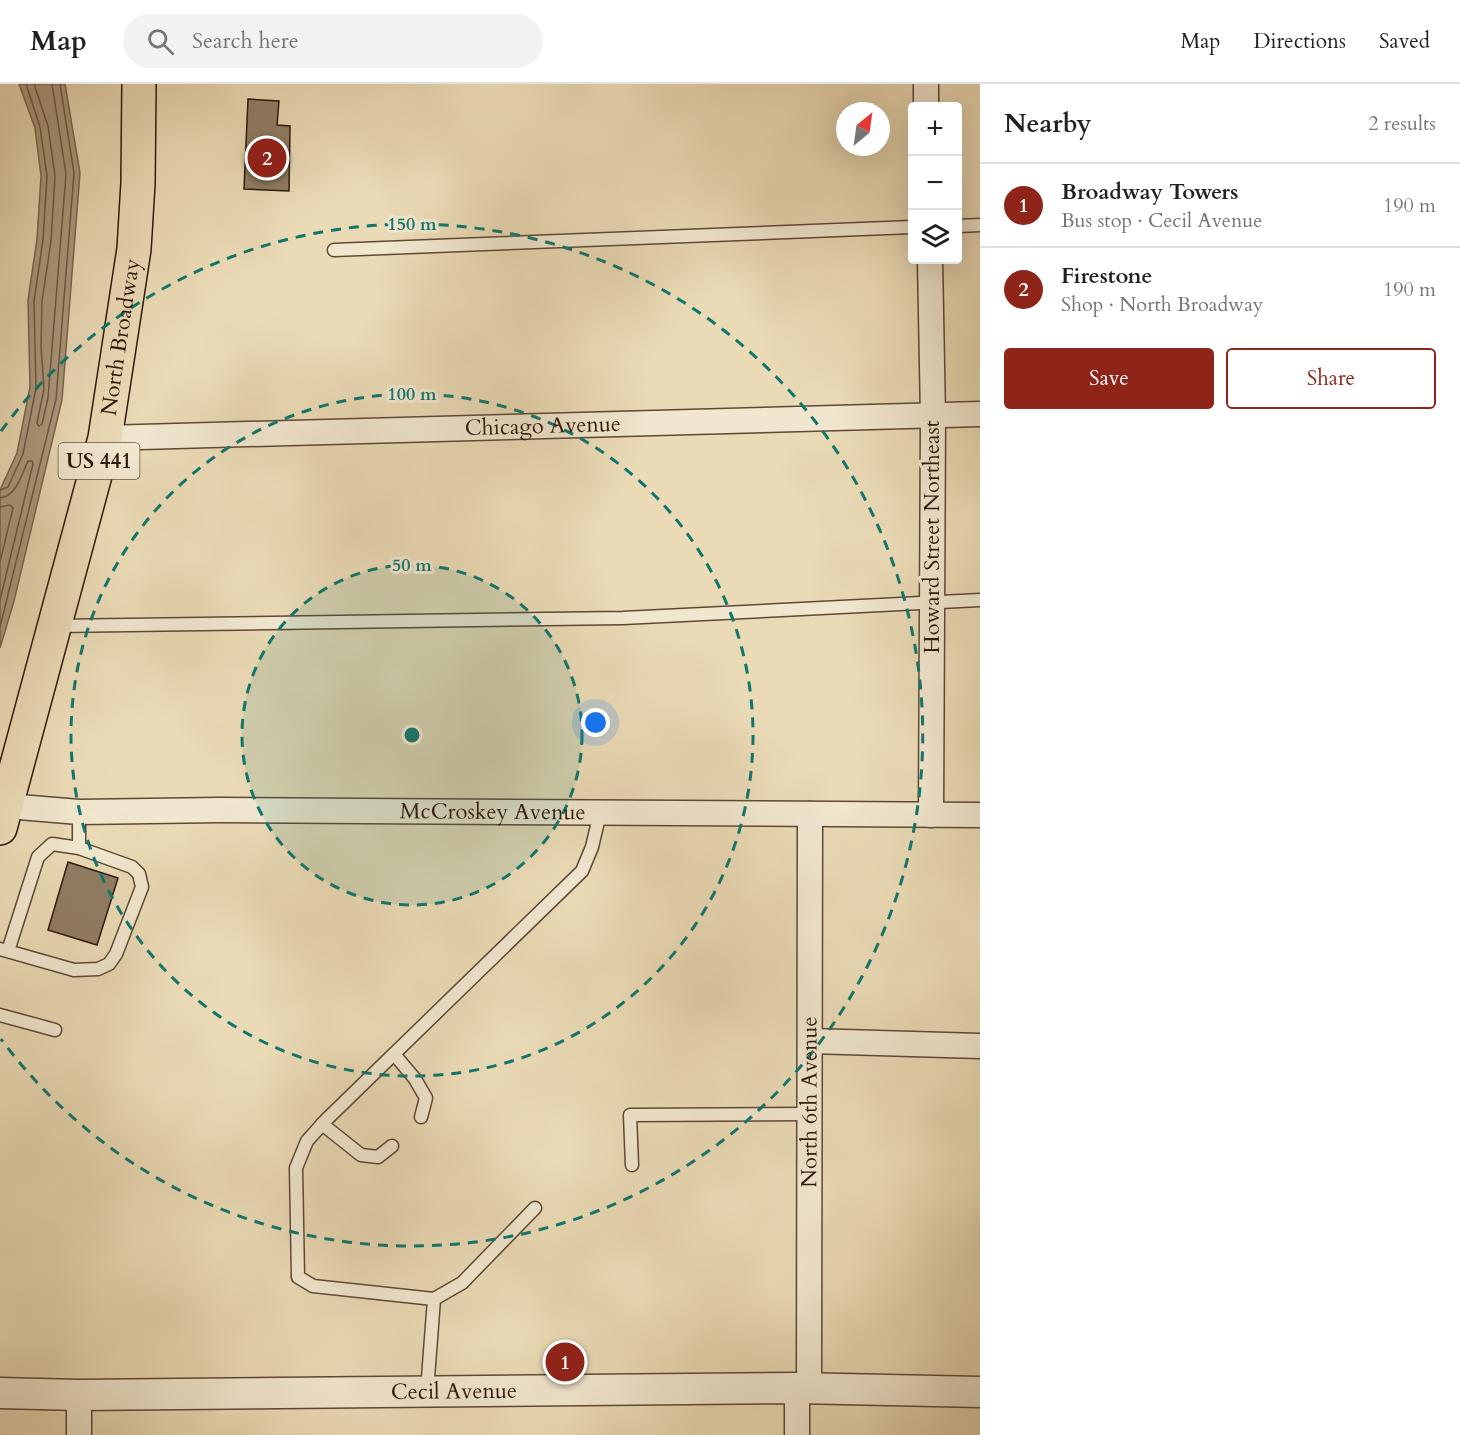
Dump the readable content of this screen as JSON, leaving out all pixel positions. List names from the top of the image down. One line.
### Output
{"streets":{"main road":["North Broadway","US 441"],"street":["Chicago Avenue","Howard Street Northeast","McCroskey Avenue","North 6th Avenue","Cecil Avenue"]},"crossings":[["North Broadway","Chicago Avenue"],["North Broadway","McCroskey Avenue"],["Chicago Avenue","Howard Street Northeast"],["Howard Street Northeast","McCroskey Avenue"],["McCroskey Avenue","North 6th Avenue"],["North 6th Avenue","Cecil Avenue"]],"north":"top right","page":{"header":"Map","search":"Search here","nav":["Map","Directions","Saved"],"heading":["Nearby","2 results"],"map_buttons":["+","−"],"pins":["2","1"],"list":[{"mark":"1","name":"Broadway Towers","note":"Bus stop · Cecil Avenue","value":"190 m"},{"mark":"2","name":"Firestone","note":"Shop · North Broadway","value":"190 m"}],"buttons":["Save","Share"]},"rings":["150 m","100 m","50 m"]}
